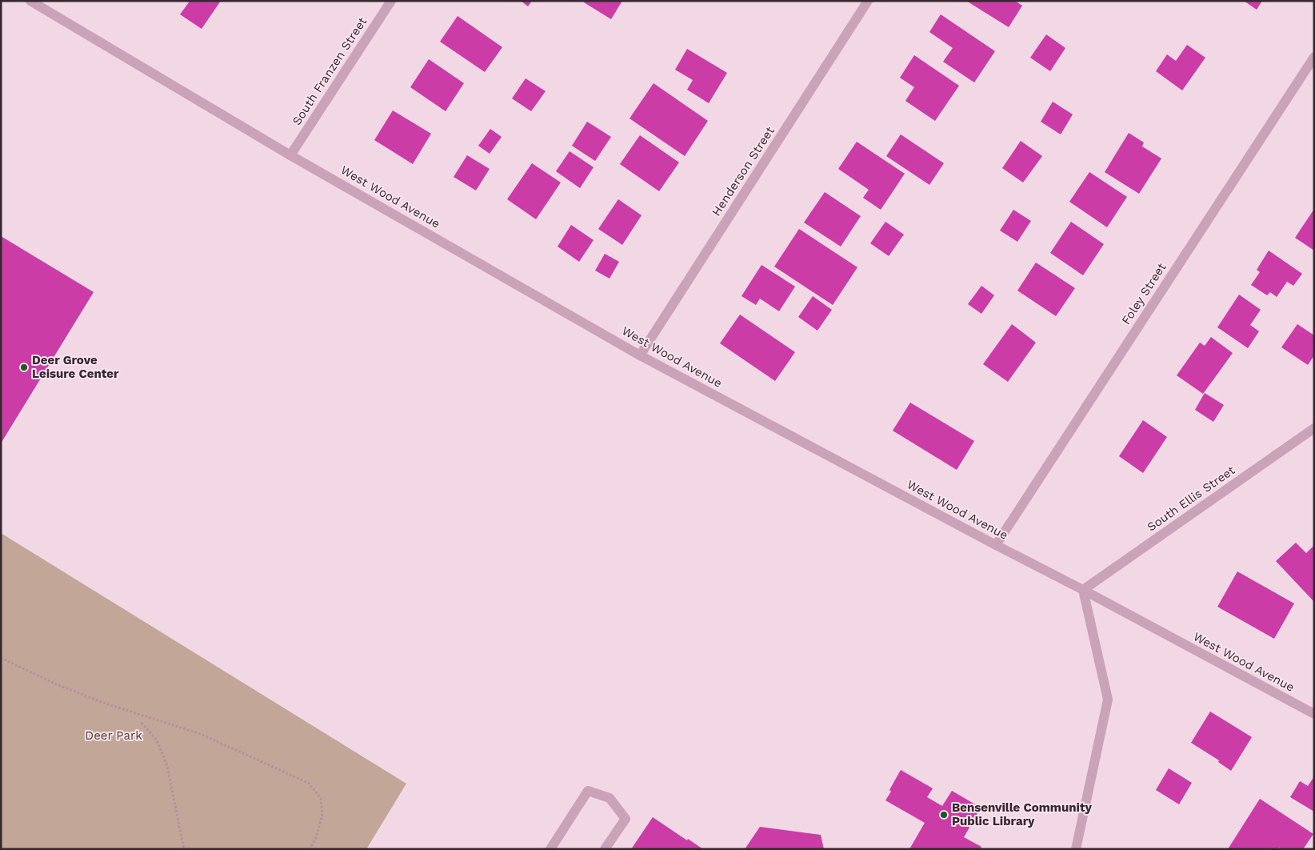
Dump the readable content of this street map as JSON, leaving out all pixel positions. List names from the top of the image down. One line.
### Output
{"streets":{"street":["South Franzen Street","Henderson Street","West Wood Avenue","Foley Street","South Ellis Street"]},"crossings":[["South Franzen Street","West Wood Avenue"],["Henderson Street","West Wood Avenue"],["West Wood Avenue","Foley Street"],["West Wood Avenue","South Ellis Street"]],"parks":["Deer Park"],"places":["Deer Grove Leisure Center","Bensenville Community Public Library"]}
